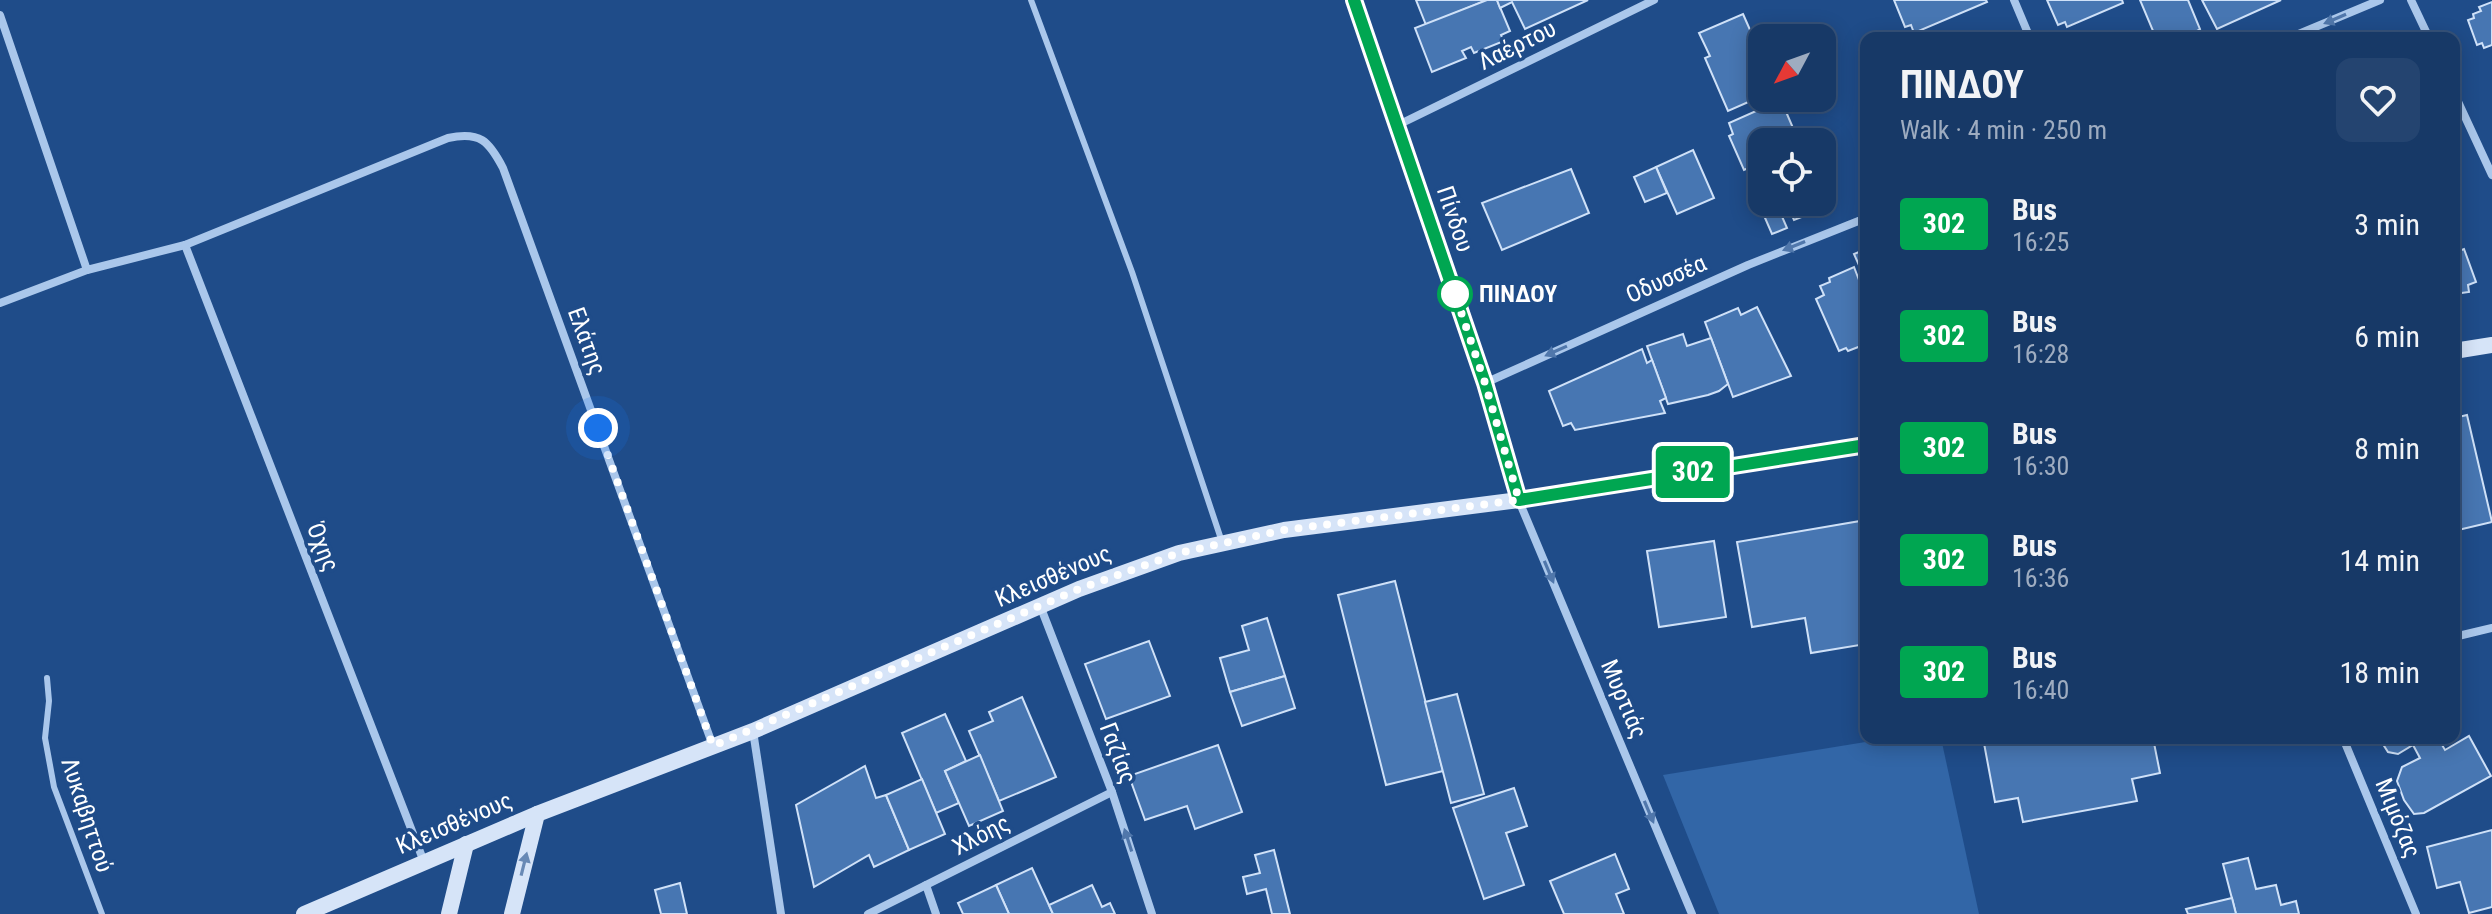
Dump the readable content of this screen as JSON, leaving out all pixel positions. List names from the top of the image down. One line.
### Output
{"streets":{"main road":["Πίνδου","Κλεισθένους"],"street":["Λαέρτου","Οδυσσέα","Ελάτης","Όχης","Μυρτιάς","Γαζίας","Μιμόζας","Χλόης"],"lane":["Λυκαβηττού"]},"crossings":[["Λαέρτου","Πίνδου"],["Πίνδου","Οδυσσέα"],["Πίνδου","Κλεισθένους"],["Πίνδου","Μυρτιάς"],["Ελάτης","Όχης"],["Ελάτης","Κλεισθένους"],["Όχης","Κλεισθένους"],["Κλεισθένους","Μυρτιάς"],["Κλεισθένους","Γαζίας"],["Γαζίας","Χλόης"]],"one_way":["Οδυσσέα","Μυρτιάς","Γαζίας"],"places":["ΠΙΝΔΟΥ"],"lines":["bus line 302"],"north":"bottom left","page":{"on_map":"302","heading":["ΠΙΝΔΟΥ","Walk · 4 min · 250 m"],"list":[{"mark":"302","name":"Bus","note":"16:25","value":"3 min"},{"mark":"302","name":"Bus","note":"16:28","value":"6 min"},{"mark":"302","name":"Bus","note":"16:30","value":"8 min"},{"mark":"302","name":"Bus","note":"16:36","value":"14 min"},{"mark":"302","name":"Bus","note":"16:40","value":"18 min"}]}}
